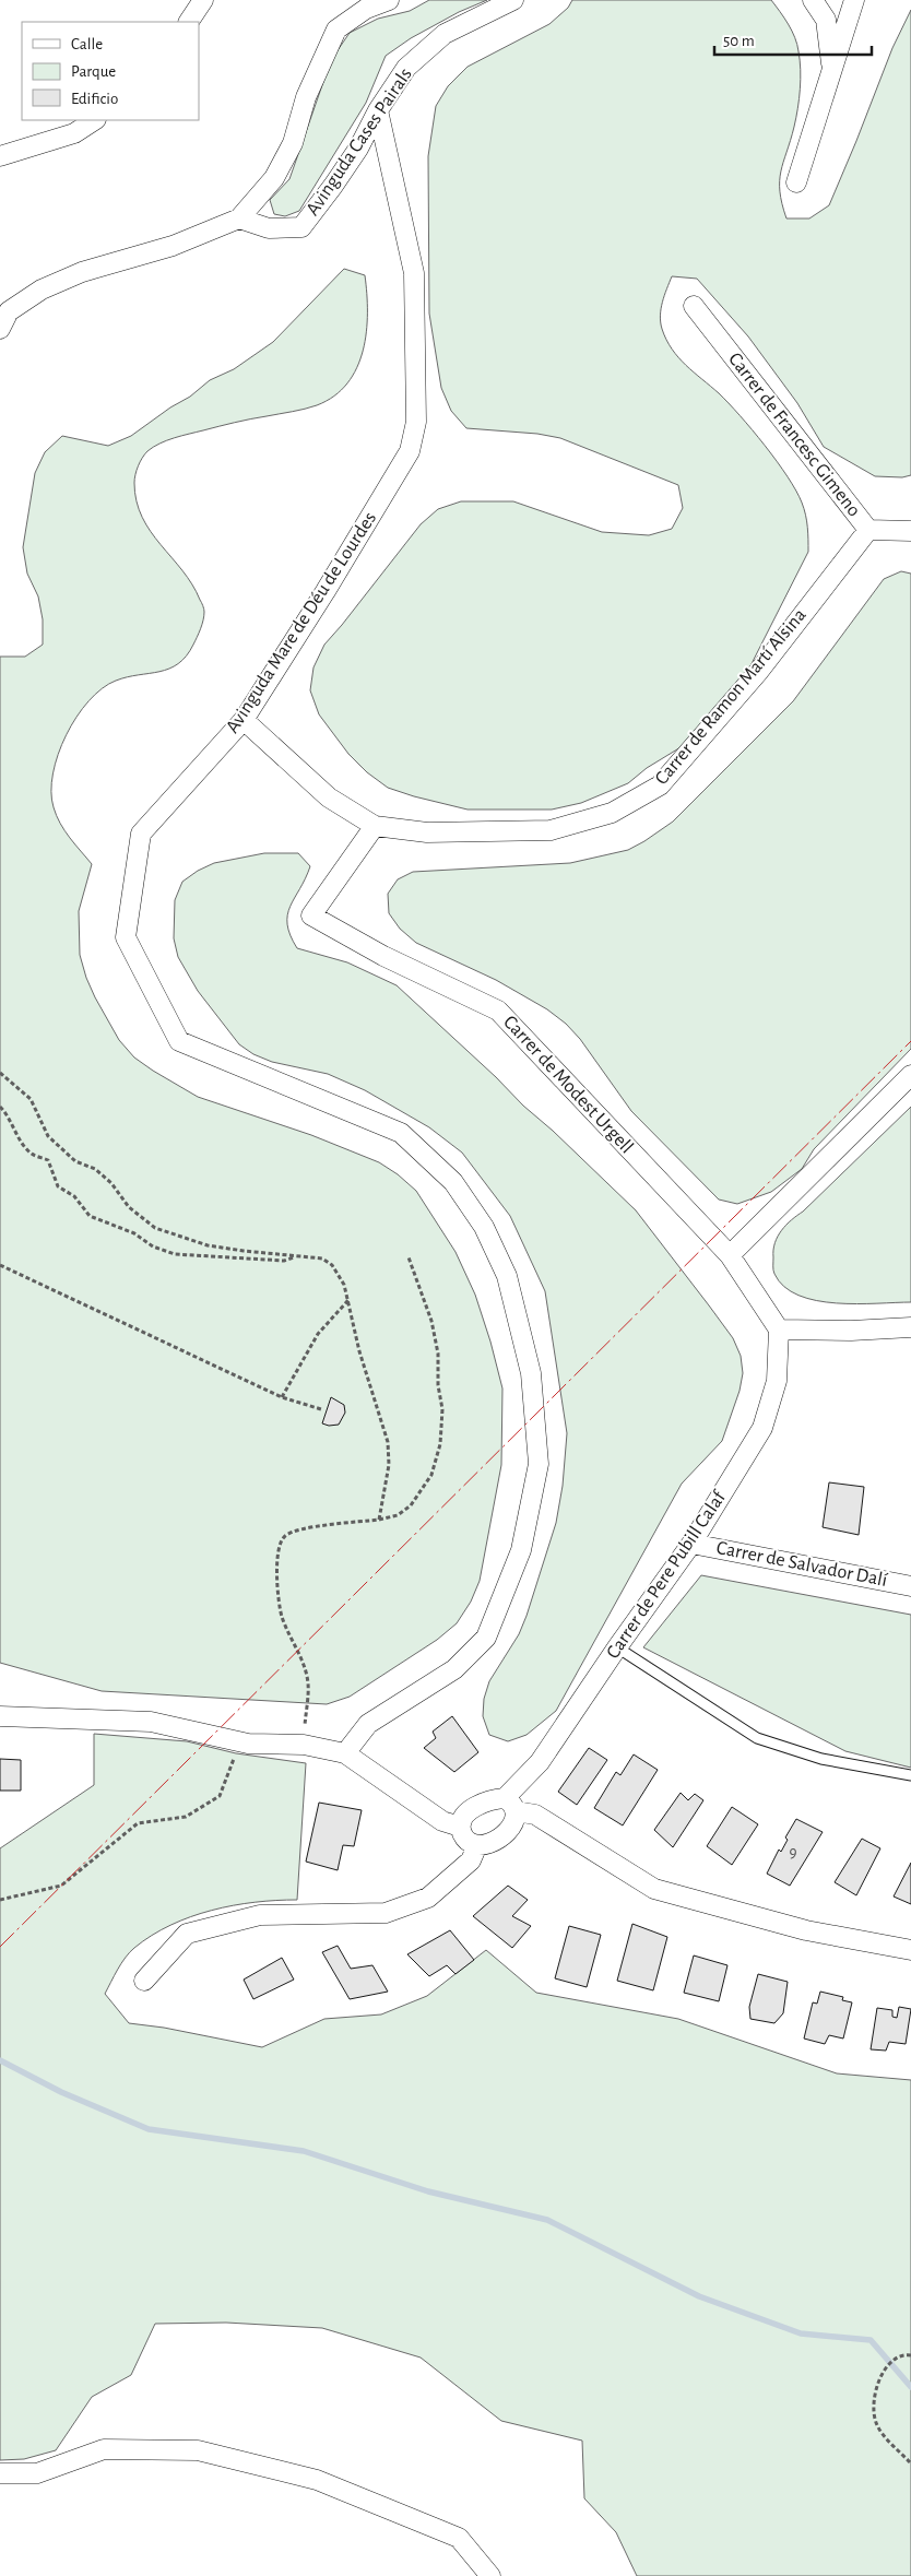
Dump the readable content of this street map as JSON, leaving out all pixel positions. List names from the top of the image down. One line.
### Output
{"streets":{"street":["Avinguda Cases Pairals","Carrer de Francesc Gimeno","Avinguda Mare de Déu de Lourdes","Carrer de Ramon Martí Alsina","Carrer de Modest Urgell","Carrer de Salvador Dalí","Carrer de Pere Pubill Calaf"]},"crossings":[["Avinguda Cases Pairals","Avinguda Mare de Déu de Lourdes"],["Carrer de Francesc Gimeno","Carrer de Ramon Martí Alsina"],["Avinguda Mare de Déu de Lourdes","Carrer de Ramon Martí Alsina"],["Carrer de Ramon Martí Alsina","Carrer de Modest Urgell"],["Carrer de Modest Urgell","Carrer de Pere Pubill Calaf"],["Carrer de Salvador Dalí","Carrer de Pere Pubill Calaf"]],"house_numbers":["9"],"legend":["Calle","Parque","Edificio"],"scale_bar":"50 m"}
